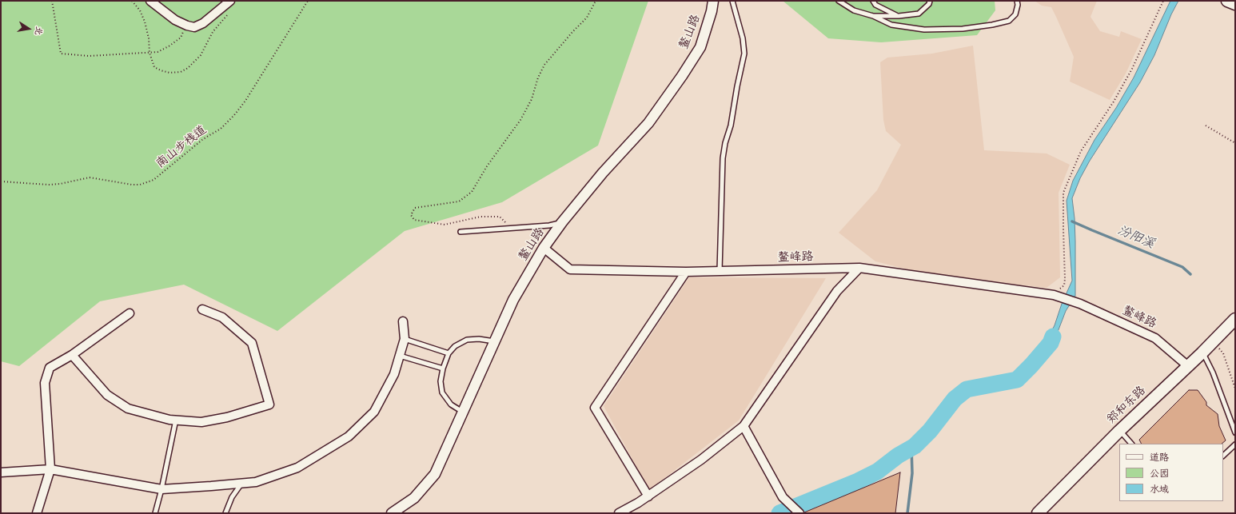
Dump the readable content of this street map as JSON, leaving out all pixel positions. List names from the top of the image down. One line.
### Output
{"streets":{"main road":["郑和东路"],"street":["鳌山路","鳌峰路"],"path":["南山步栈道"]},"crossings":[["鳌山路","鳌峰路"],["鳌峰路","郑和东路"]],"water":["汾阳溪"],"legend":["道路","公园","水域"],"north":"right"}
